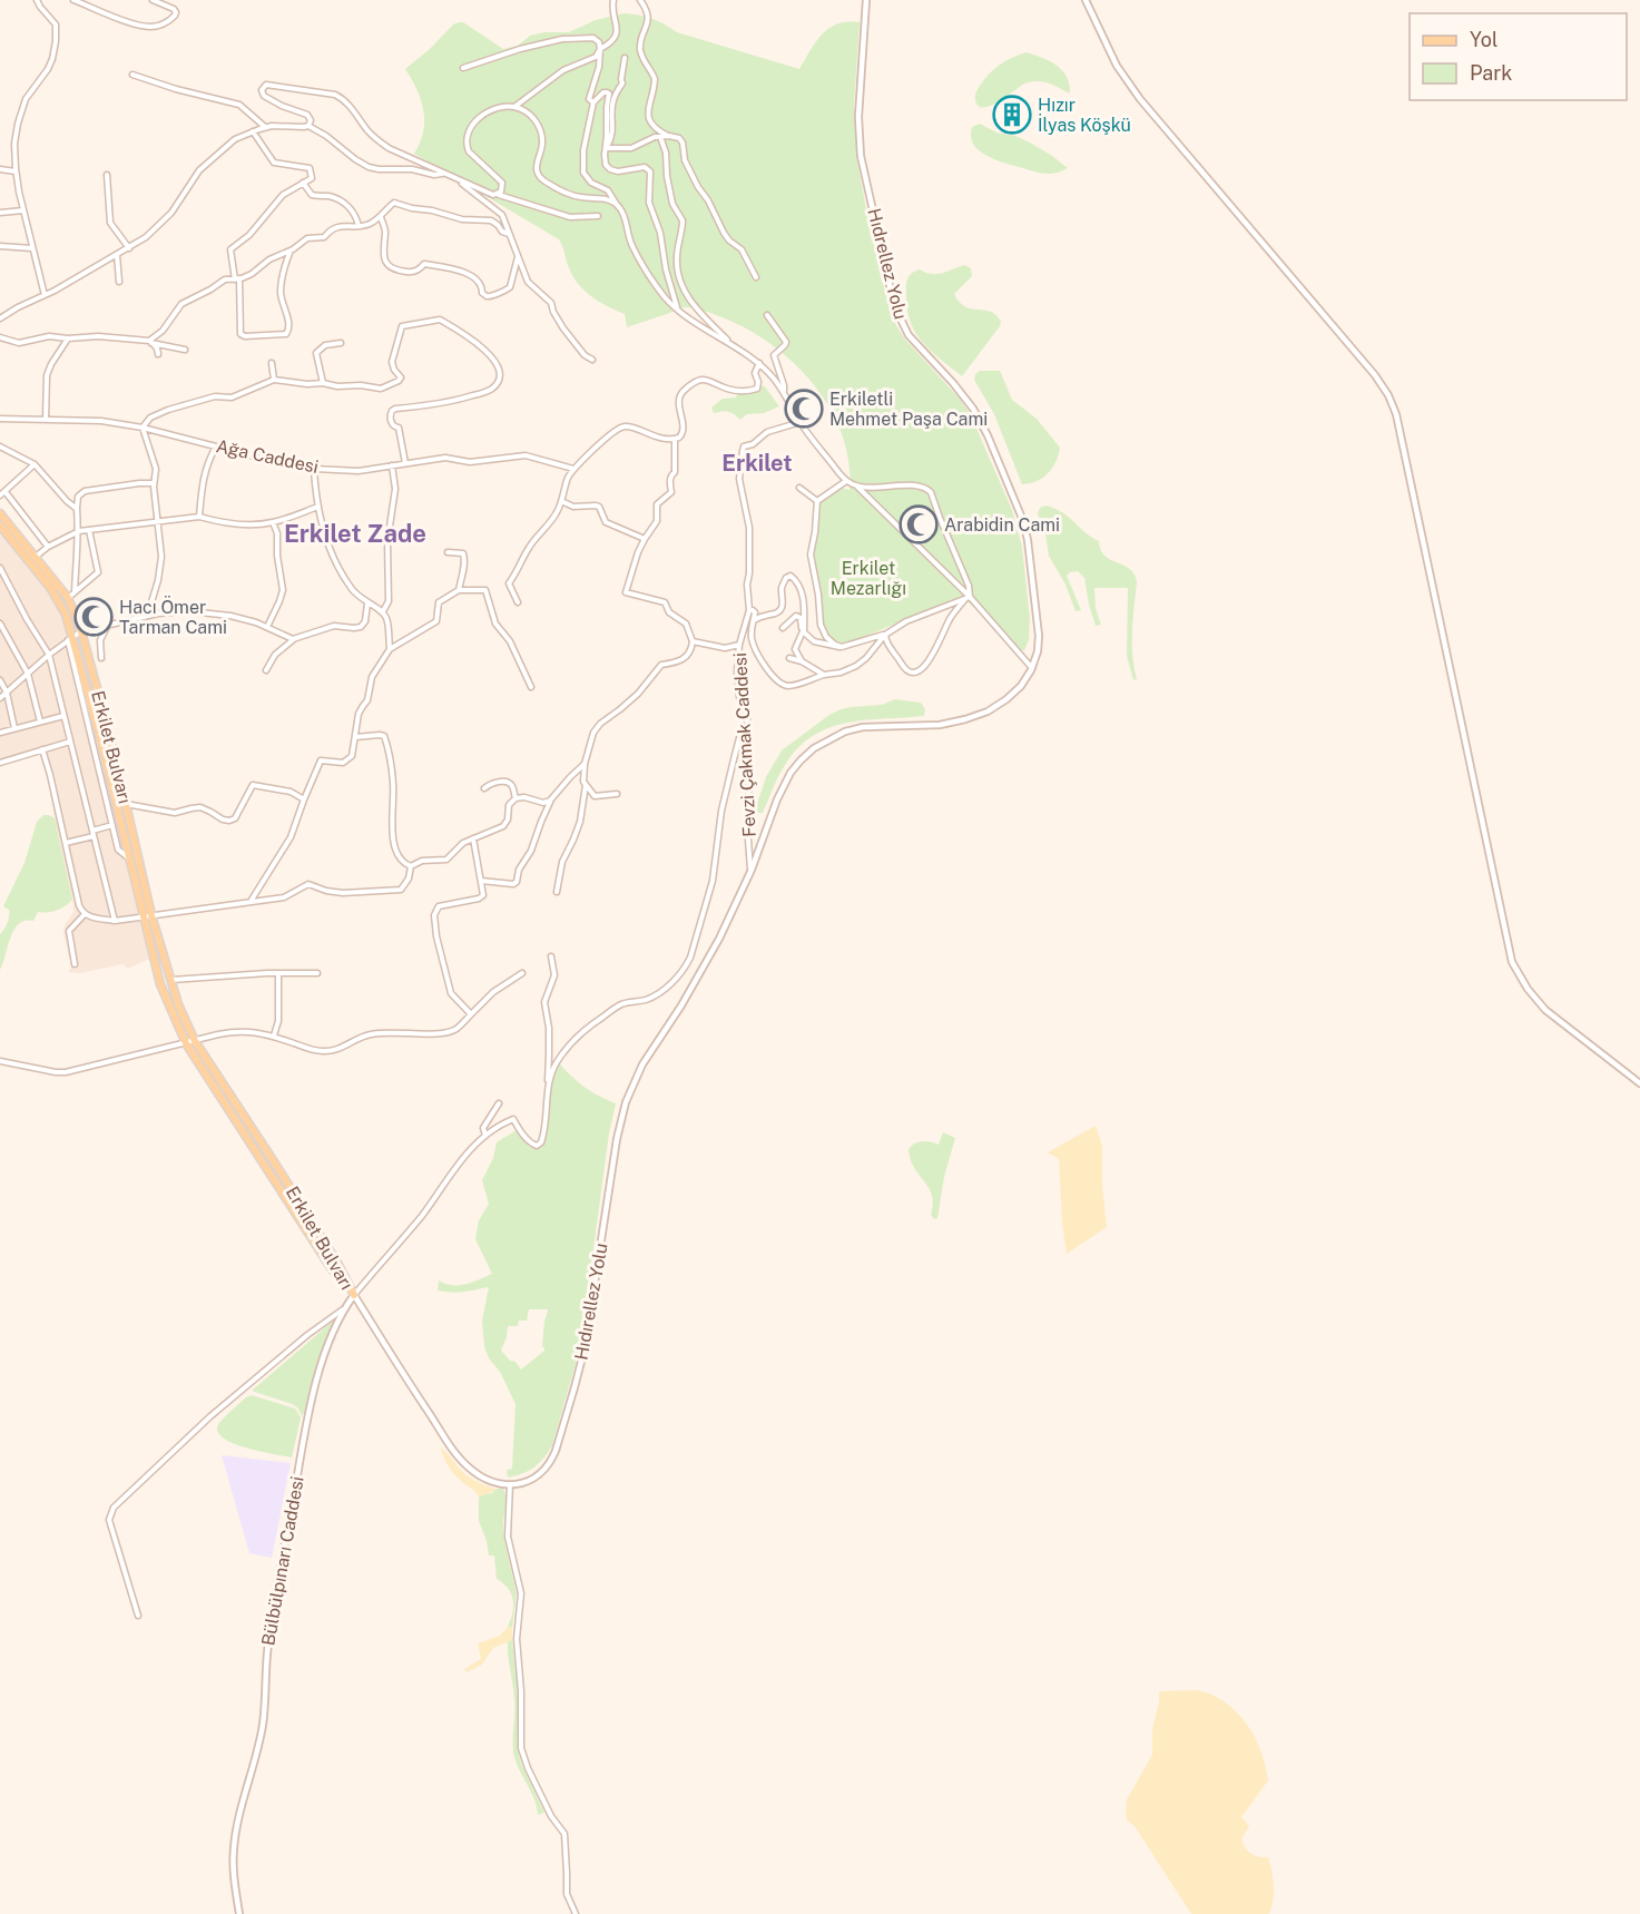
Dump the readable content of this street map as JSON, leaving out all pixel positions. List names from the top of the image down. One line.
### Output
{"streets":{"main road":["Erkilet Bulvarı"],"street":["Hıdrellez Yolu","Ağa Caddesi","Fevzi Çakmak Caddesi","Hıdırellez Yolu","Bülbülpınarı Caddesi"]},"crossings":[["Hıdrellez Yolu","Fevzi Çakmak Caddesi"],["Hıdrellez Yolu","Hıdırellez Yolu"],["Fevzi Çakmak Caddesi","Hıdırellez Yolu"],["Erkilet Bulvarı","Bülbülpınarı Caddesi"]],"districts":["Erkilet","Erkilet Zade"],"parks":["Erkilet Mezarlığı"],"places":{"building":["Hızır İlyas Köşkü"],"mosque":["Erkiletli Mehmet Paşa Cami","Arabidin Cami","Hacı Ömer Tarman Cami"]},"legend":["Yol","Park"]}
